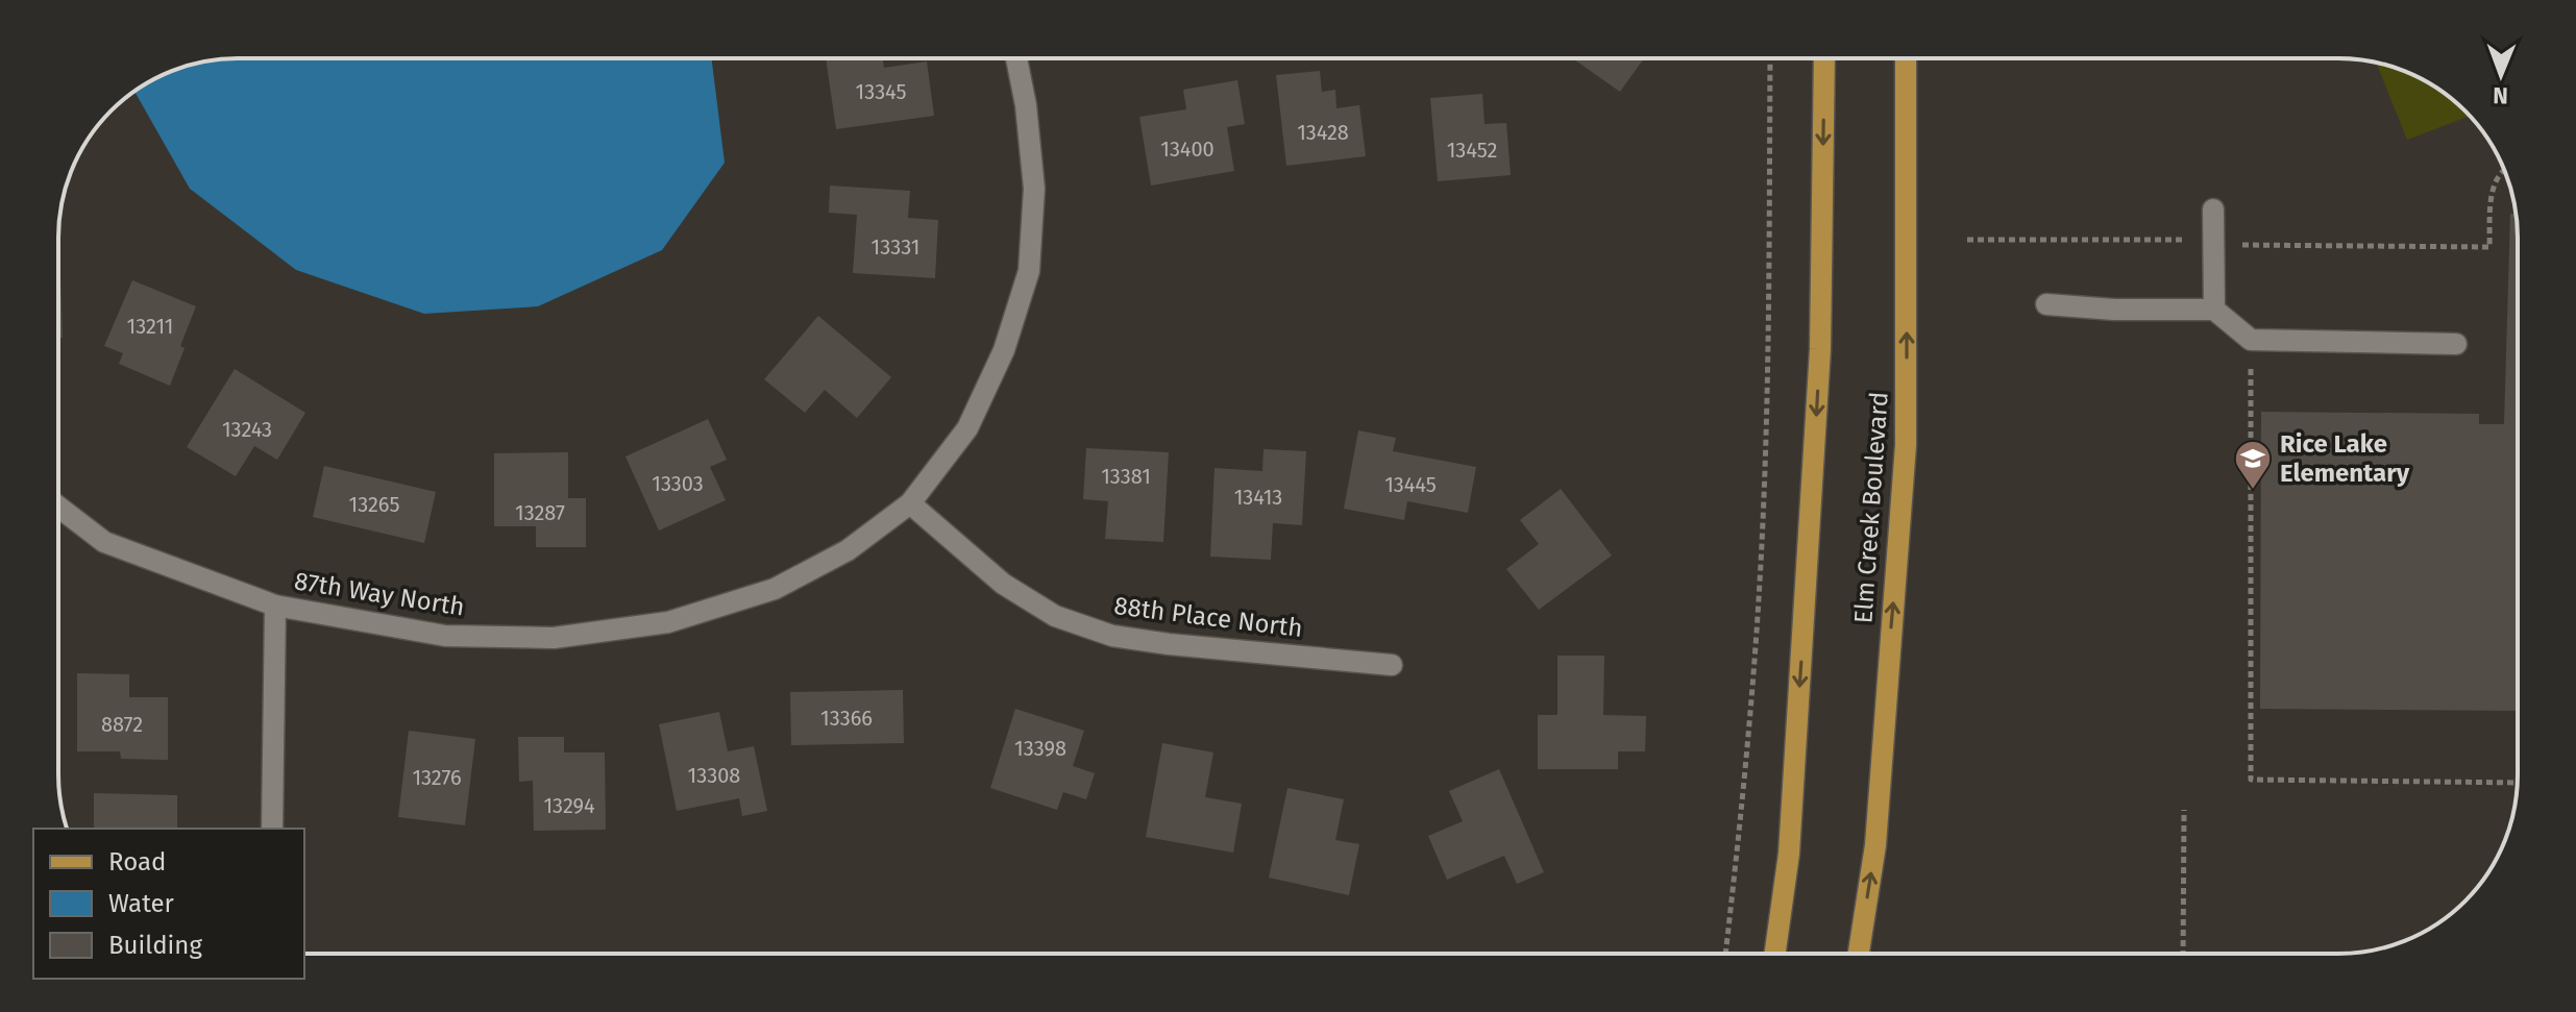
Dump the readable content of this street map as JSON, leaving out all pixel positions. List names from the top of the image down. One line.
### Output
{"streets":{"main road":["Elm Creek Boulevard"],"street":["87th Way North","88th Place North"]},"crossings":[["87th Way North","88th Place North"]],"places":{"school or university":["Rice Lake Elementary"]},"house_numbers":["13345","13428","13400","13452","13331","13211","13243","13381","13303","13445","13413","13265","13287","13366","8872","13398","13308","13276","13294"],"legend":["Road","Water","Building"],"north":"bottom"}
